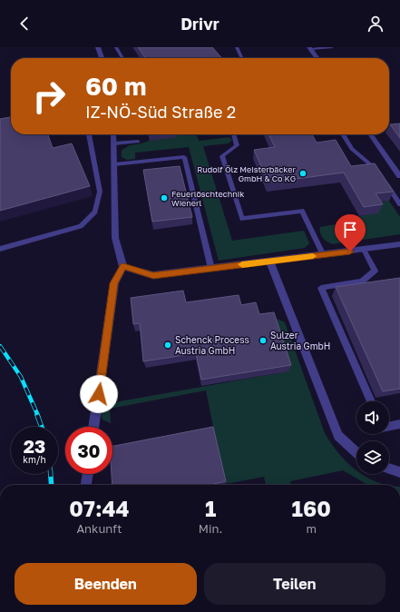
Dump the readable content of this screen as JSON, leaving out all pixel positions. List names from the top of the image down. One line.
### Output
{"places":["Rudolf Ölz Meisterbäcker GmbH & Co KG","Feuerlöschtechnik Wienerl","Sulzer Austria GmbH","Schenck Process Austria GmbH"],"page":{"header":"Drivr","turn":["60 m","IZ-NÖ-Süd Straße 2"],"speed":"23 km/h","limit":"30","eta":["07:44","Ankunft","1","Min.","160","m"],"buttons":["Beenden","Teilen"]}}
